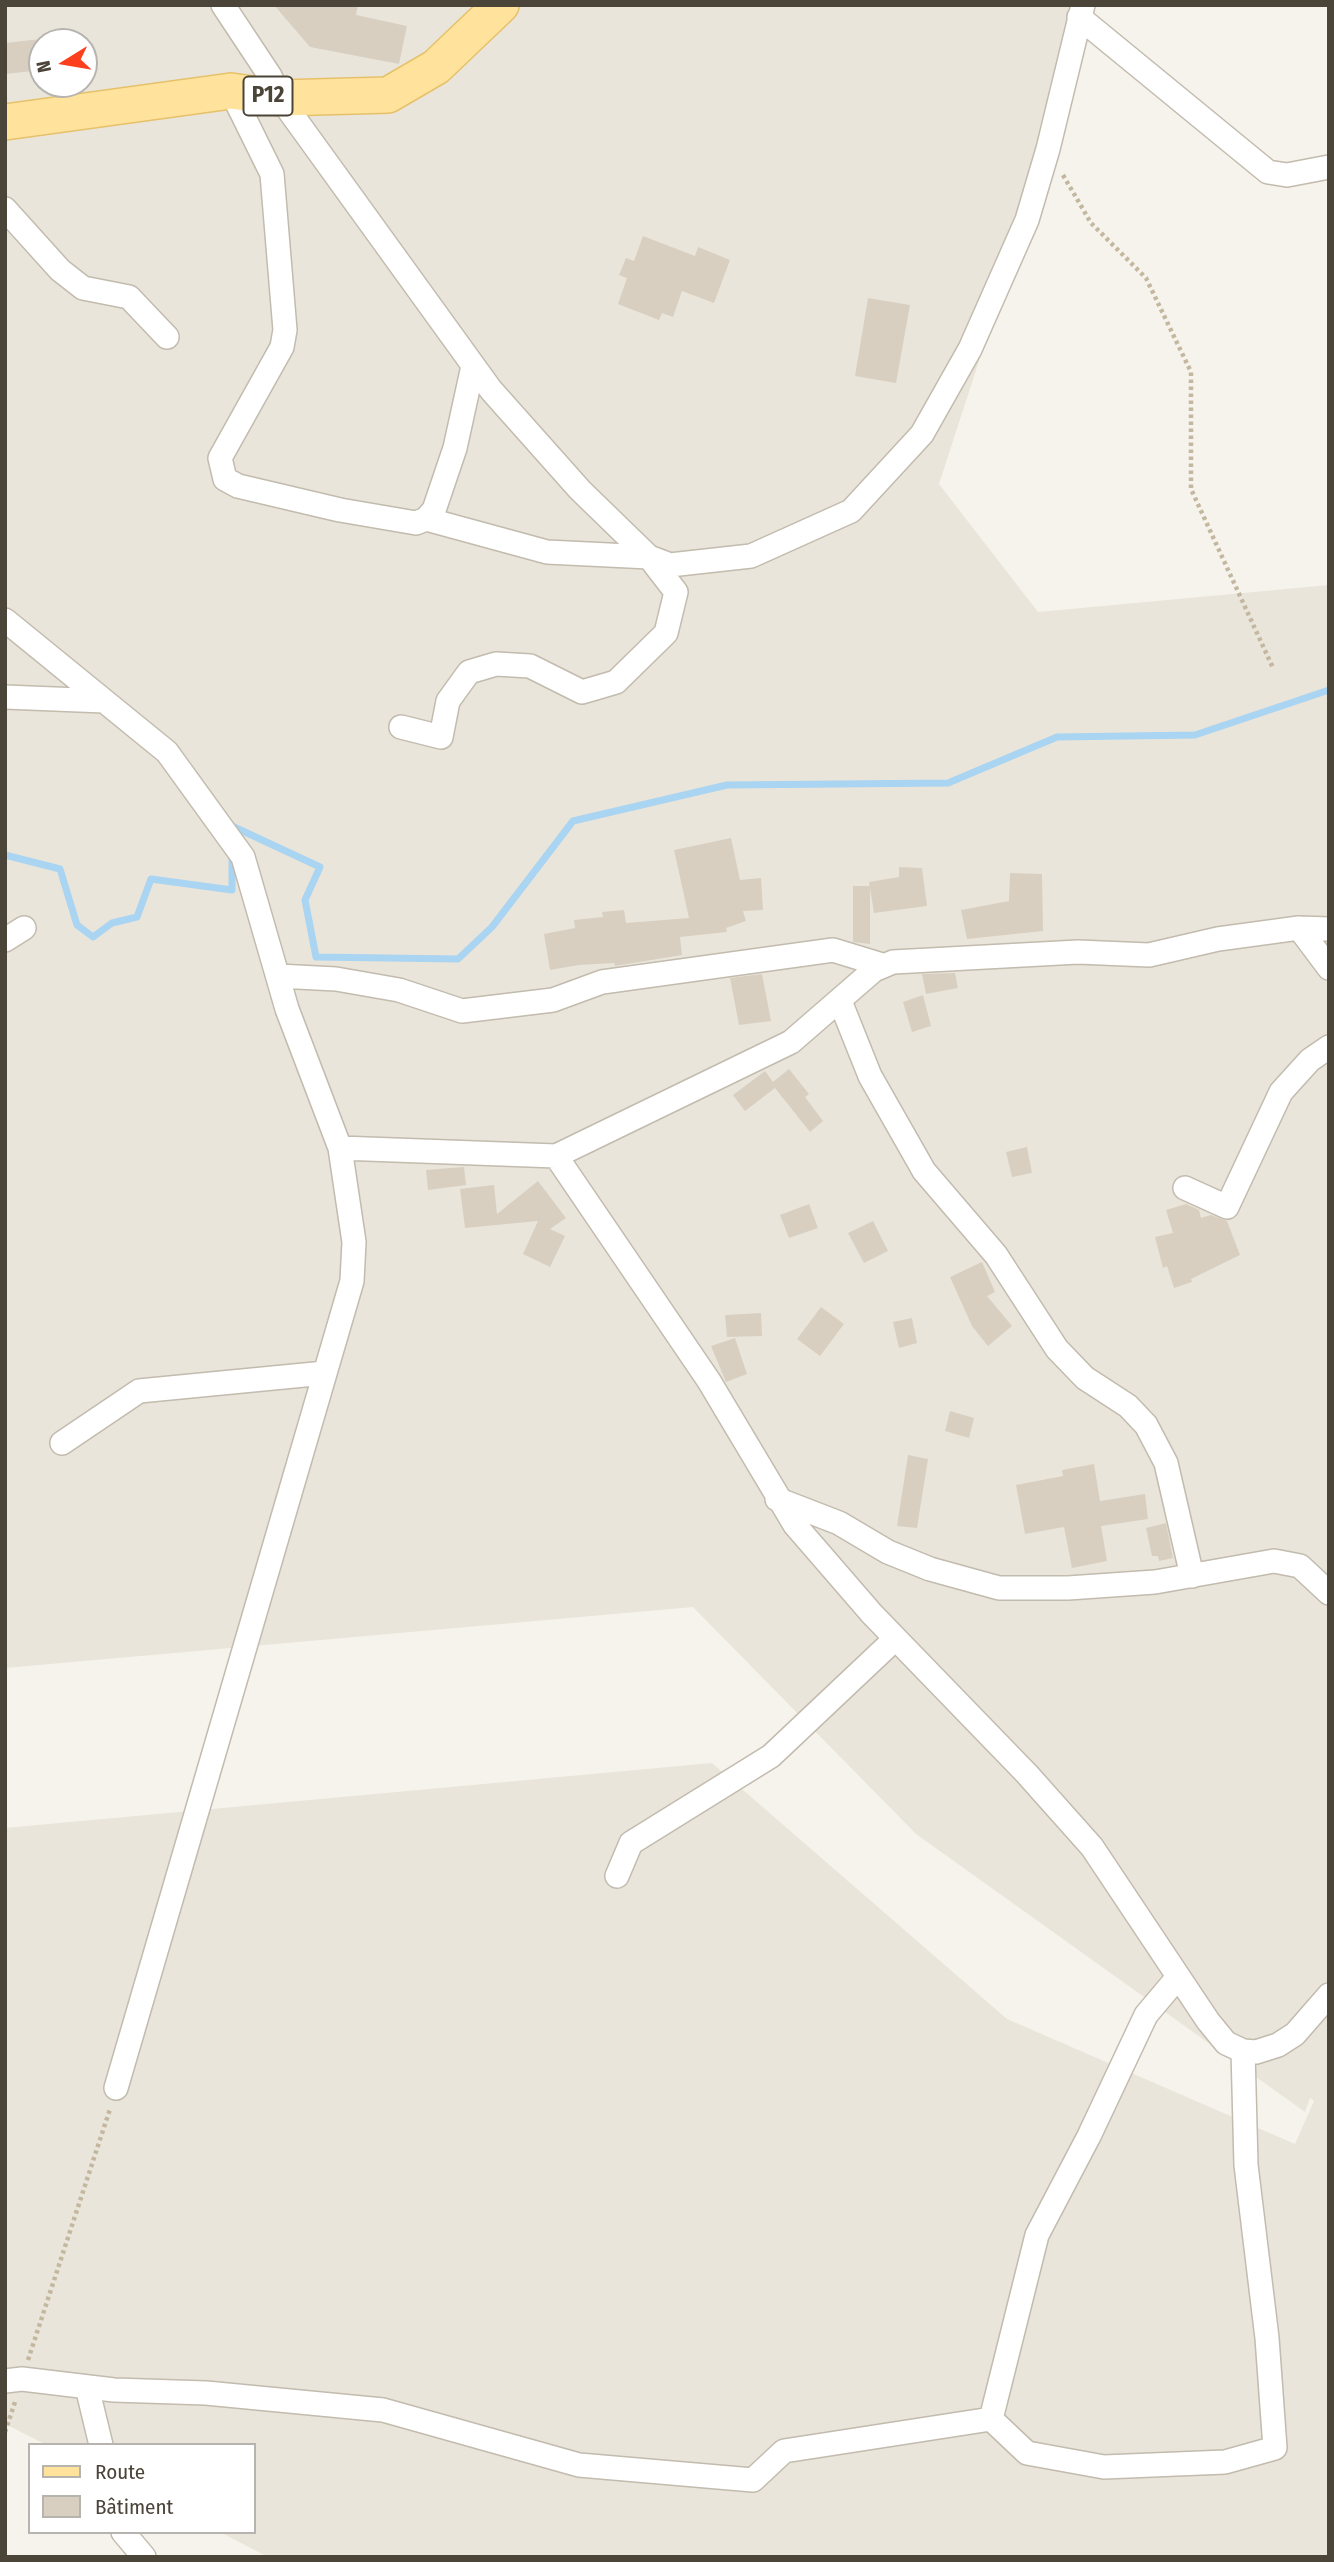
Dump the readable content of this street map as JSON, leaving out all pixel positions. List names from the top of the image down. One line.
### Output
{"streets":{"main road":["P12"]},"legend":["Route","Bâtiment"],"north":"left"}
